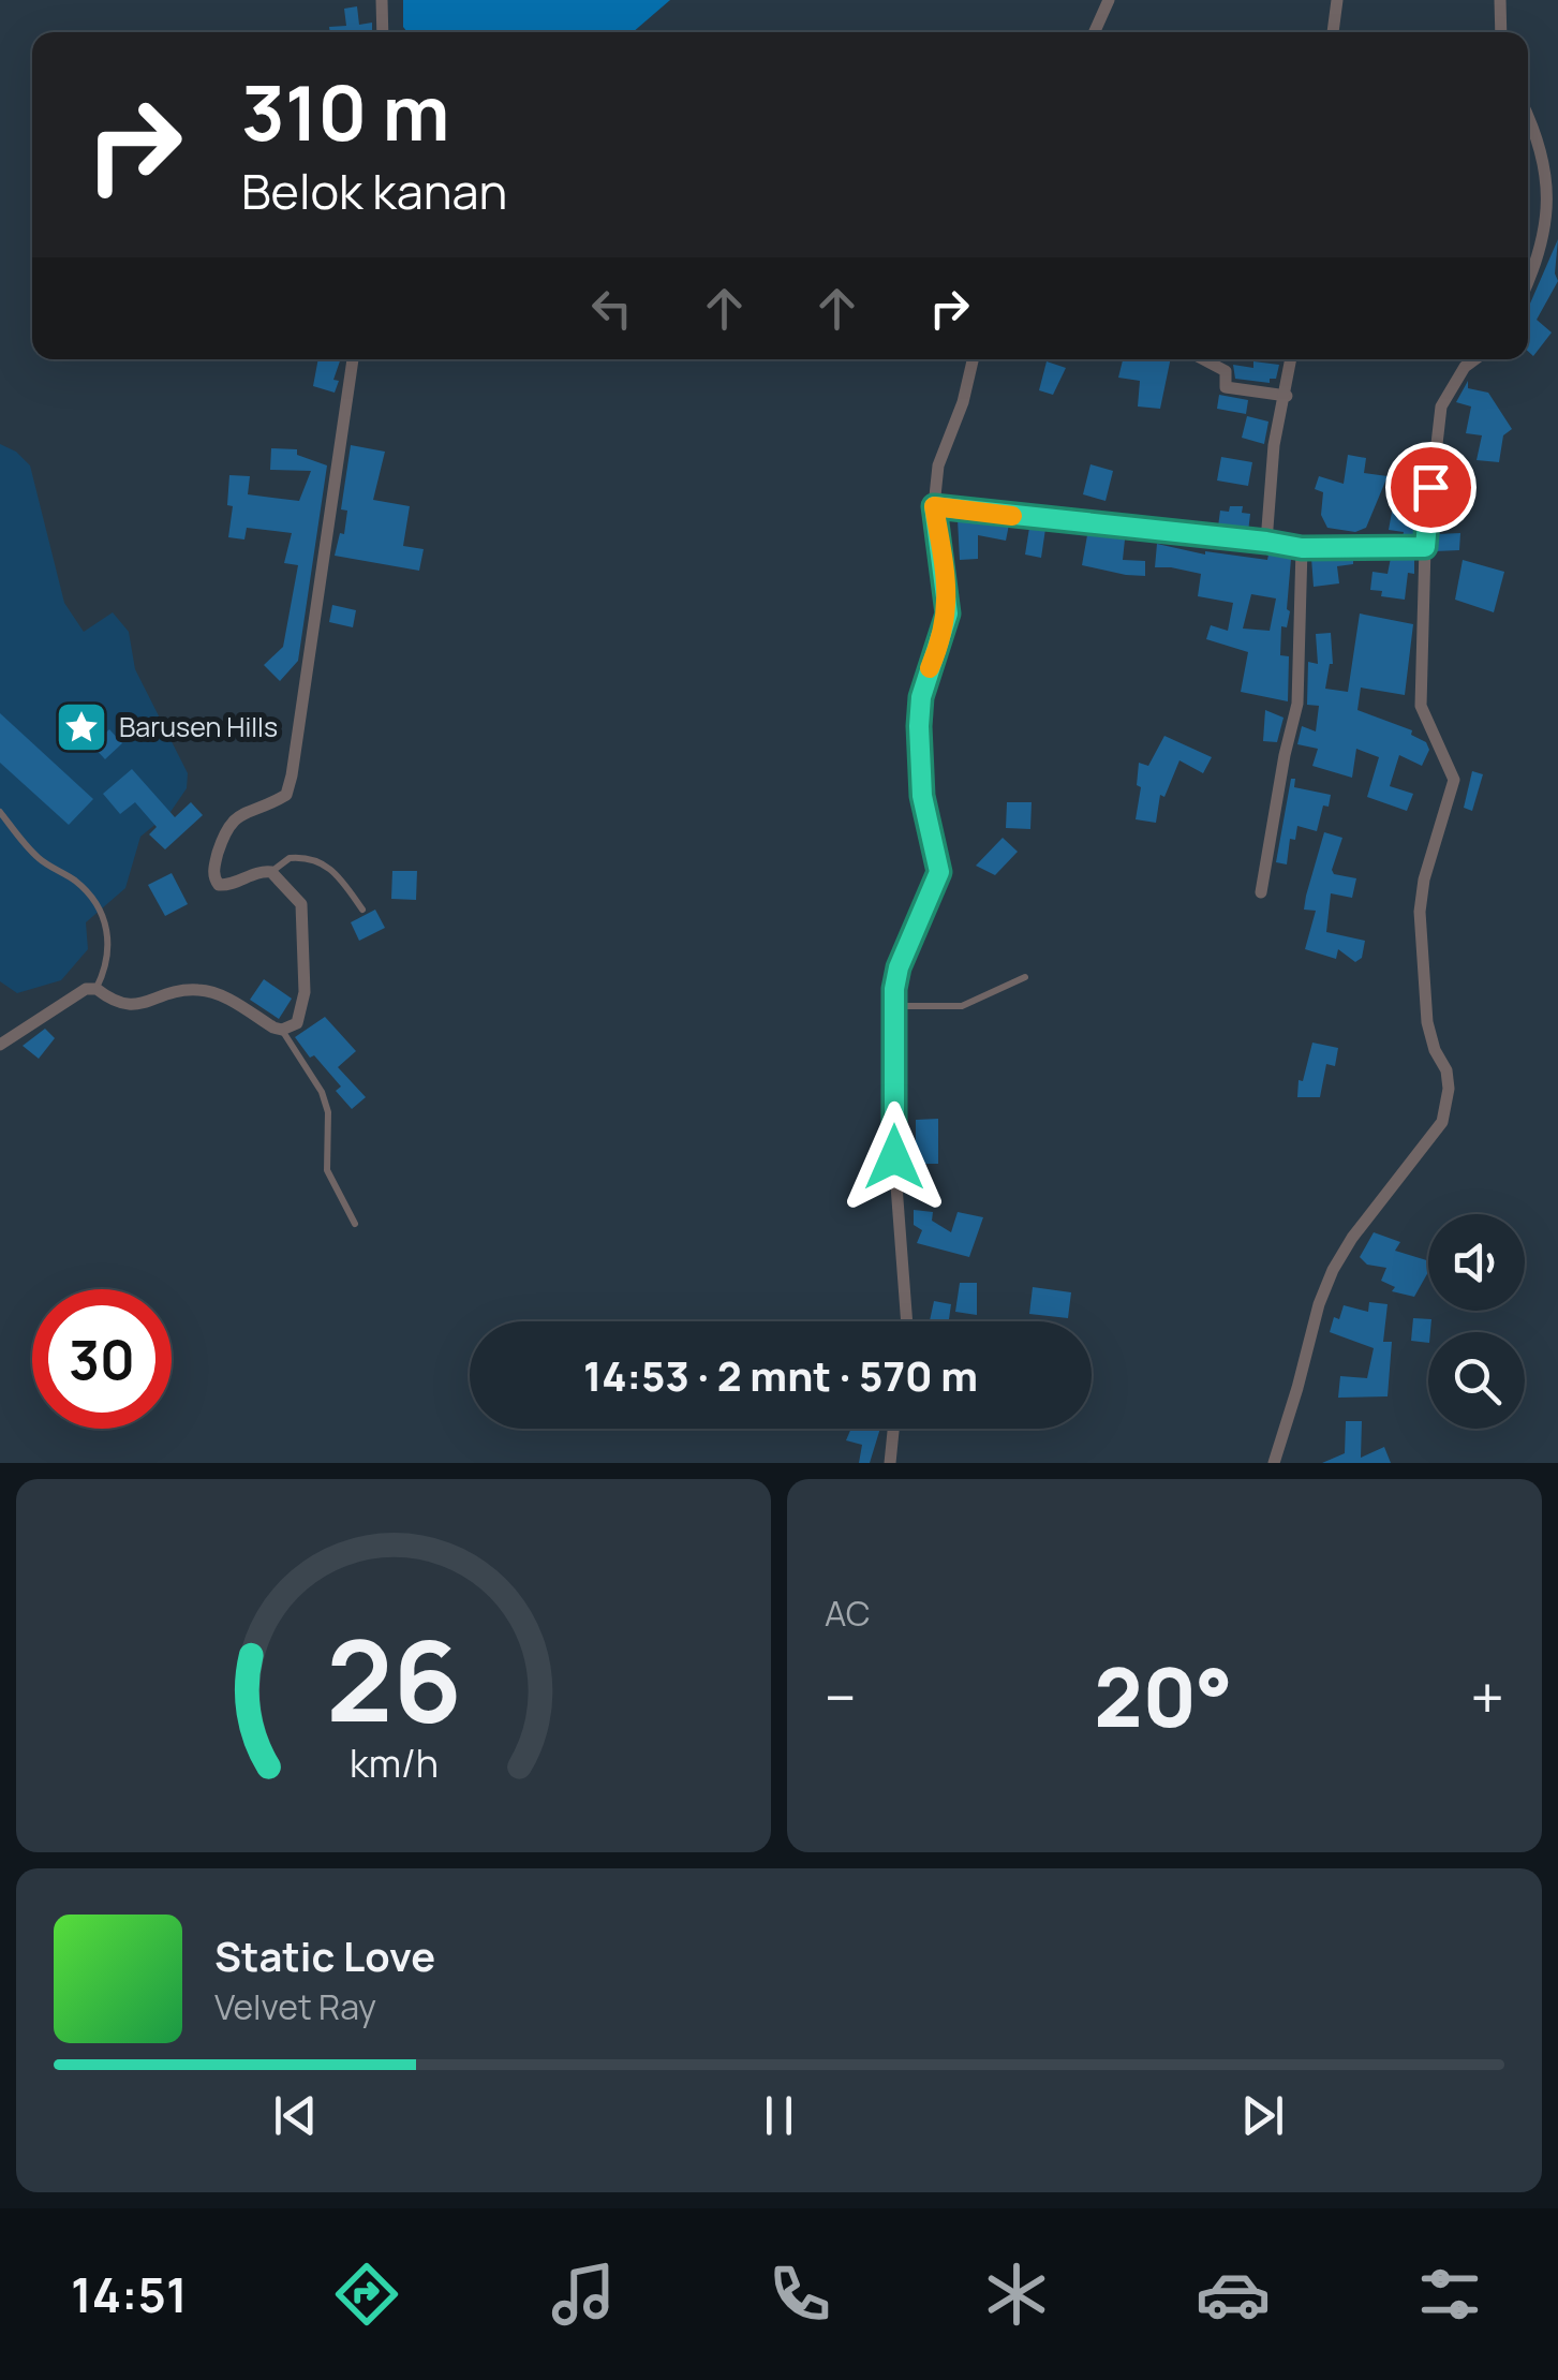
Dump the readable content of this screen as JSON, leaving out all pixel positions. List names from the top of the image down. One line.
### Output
{"places":{"place":["Barusen Hills"]},"page":{"turn":["310 m","Belok kanan"],"limit":"30","trip":"14:53 · 2 mnt · 570 m","tile":"AC","heat":["−","20°","+"],"song":["Static Love","Velvet Ray"],"tabs":"14:51","gauge":["26","km/h"]}}
